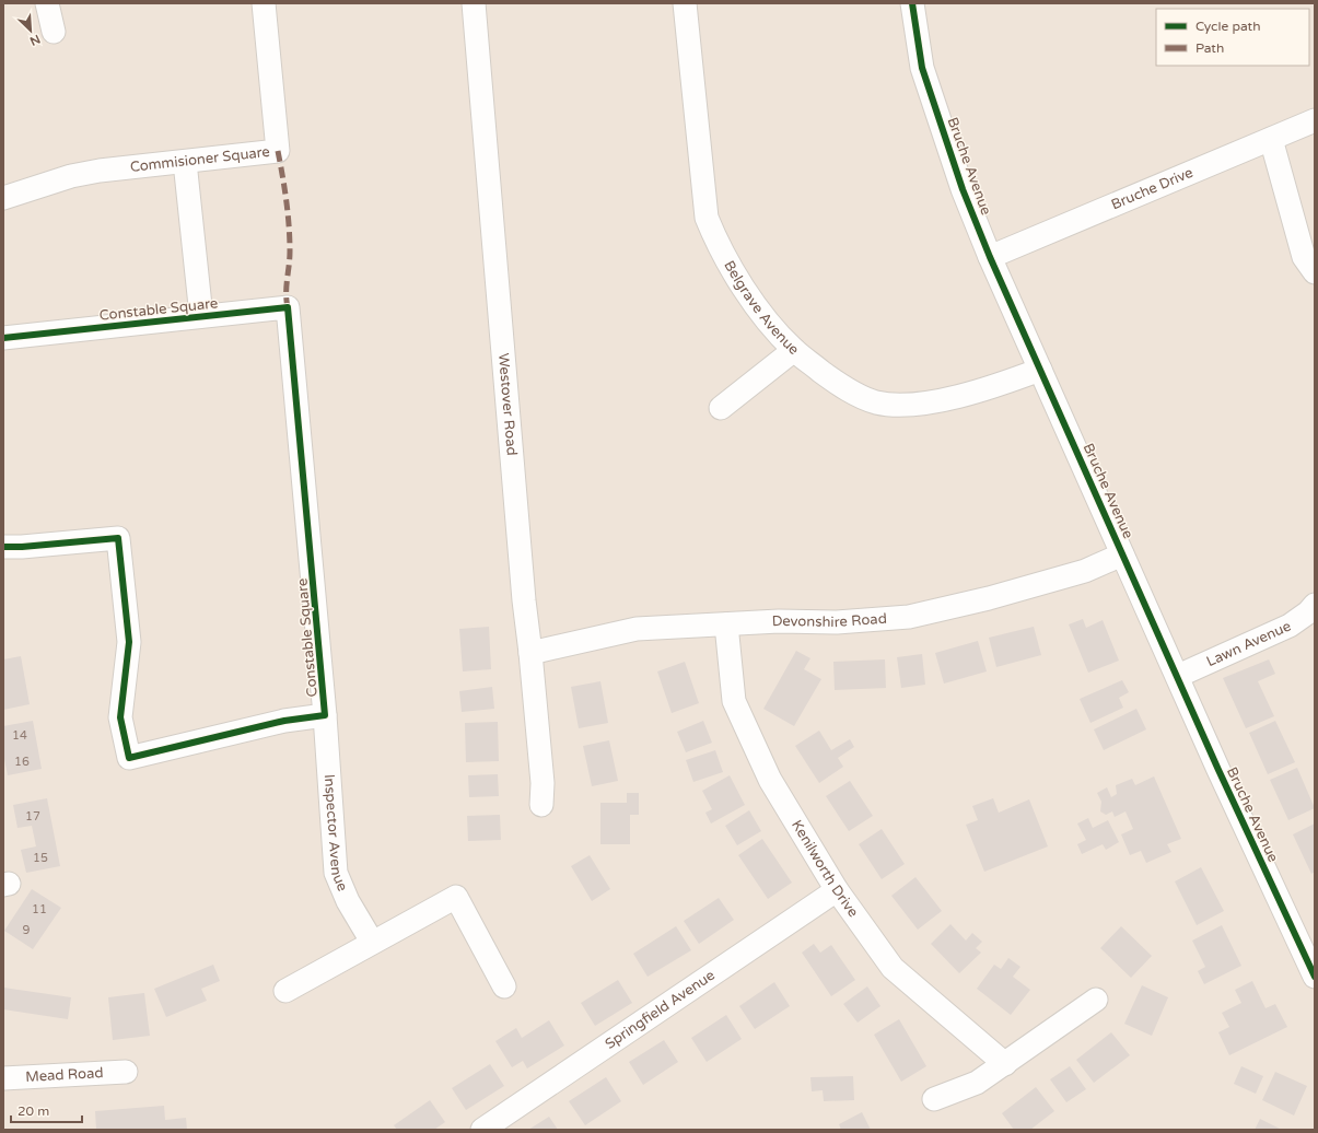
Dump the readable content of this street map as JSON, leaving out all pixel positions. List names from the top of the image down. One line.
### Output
{"streets":{"street":["Commisioner Square","Bruche Avenue","Bruche Drive","Belgrave Avenue","Constable Square","Westover Road","Devonshire Road","Lawn Avenue","Inspector Avenue","Kenilworth Drive","Springfield Avenue","Mead Road"]},"crossings":[["Commisioner Square","Constable Square"],["Bruche Avenue","Bruche Drive"],["Bruche Avenue","Belgrave Avenue"],["Bruche Avenue","Devonshire Road"],["Bruche Avenue","Lawn Avenue"],["Constable Square","Inspector Avenue"],["Westover Road","Devonshire Road"],["Devonshire Road","Kenilworth Drive"],["Kenilworth Drive","Springfield Avenue"]],"house_numbers":["14","16","17","15","11","9"],"legend":["Cycle path","Path"],"scale_bar":"20 m","north":"bottom right"}
